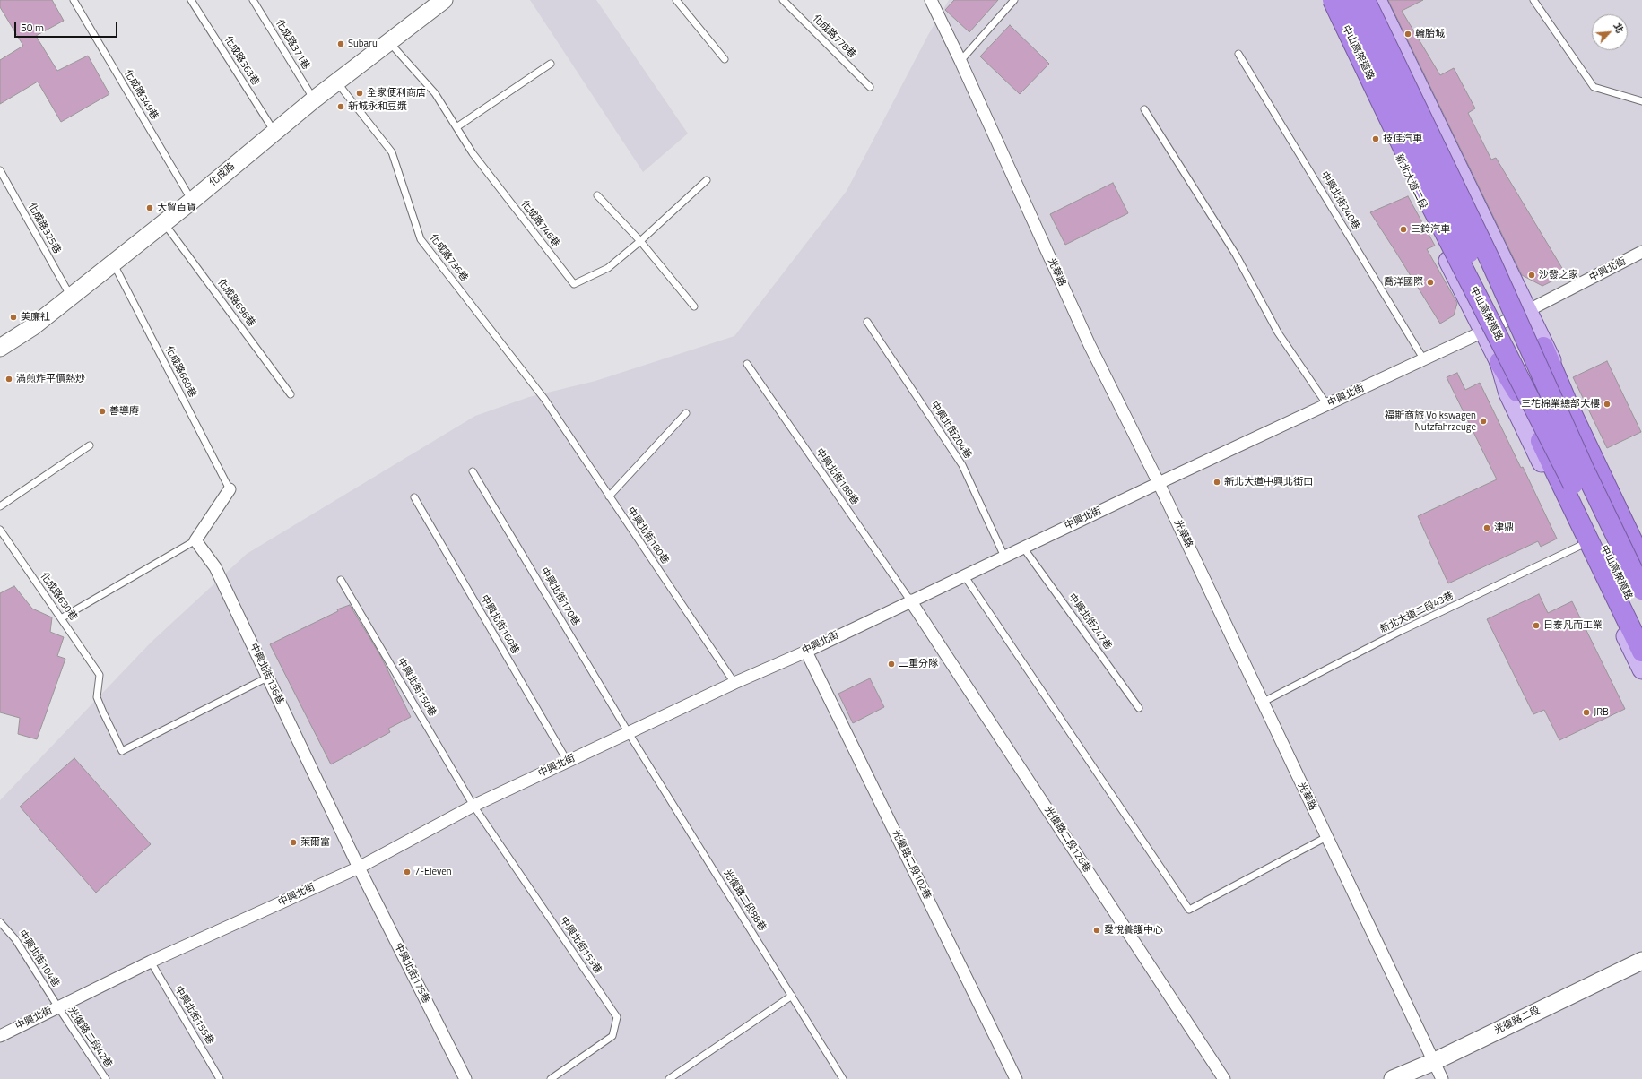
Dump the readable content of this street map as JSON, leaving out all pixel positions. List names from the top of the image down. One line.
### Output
{"streets":{"highway":["中山高架道路"],"main road":["新北大道二段"],"street":["化成路","中興北街","光華路","中興北街136巷","光復路二段126巷","光復路二段102巷","中興北街175巷","光復路二段"],"lane":["化成路778巷","化成路371巷","化成路363巷","化成路349巷","中興北街240巷","化成路746巷","化成路325巷","化成路736巷","化成路696巷","化成路660巷","中興北街204巷","中興北街188巷","中興北街180巷","化成路630巷","中興北街170巷","新北大道二段43巷","中興北街247巷","中興北街160巷","中興北街150巷","光復路二段88巷","中興北街153巷","中興北街104巷","中興北街155巷","光復路二段42巷"]},"crossings":[["化成路371巷","化成路"],["化成路363巷","化成路"],["化成路349巷","化成路"],["化成路","化成路746巷"],["化成路","化成路325巷"],["化成路","化成路736巷"],["化成路","化成路696巷"],["化成路","化成路660巷"],["新北大道二段","中興北街"],["新北大道二段","新北大道二段43巷"],["中興北街240巷","中興北街"],["化成路736巷","中興北街180巷"],["中興北街","光華路"],["中興北街","中興北街204巷"],["中興北街","中興北街188巷"],["中興北街","中興北街180巷"],["中興北街","中興北街170巷"],["中興北街","中興北街247巷"],["中興北街","中興北街160巷"],["中興北街","中興北街136巷"],["中興北街","中興北街150巷"],["中興北街","光復路二段126巷"],["中興北街","光復路二段102巷"],["中興北街","光復路二段88巷"],["中興北街","中興北街153巷"],["中興北街","中興北街104巷"],["中興北街","中興北街175巷"],["中興北街","中興北街155巷"],["中興北街","光復路二段42巷"],["光華路","新北大道二段43巷"],["光華路","光復路二段"],["中興北街188巷","光復路二段126巷"],["化成路630巷","中興北街136巷"],["中興北街170巷","光復路二段88巷"],["中興北街136巷","中興北街175巷"],["中興北街150巷","中興北街153巷"],["中興北街104巷","光復路二段42巷"]],"places":["輪胎城","Subaru","全家便利商店","新城永和豆漿","技佳汽車","大貿百貨","三鈴汽車","沙發之家","喬洋國際","美廉社","滿煎炸平價熱炒","三花棉業總部大樓","善導庵","福斯商旅 Volkswagen Nutzfahrzeuge","新北大道中興北街口","津鼎","日泰凡而工業","二重分隊","JRB","萊爾富","7-Eleven","愛悅養護中心"],"scale_bar":"50 m","north":"top right"}
